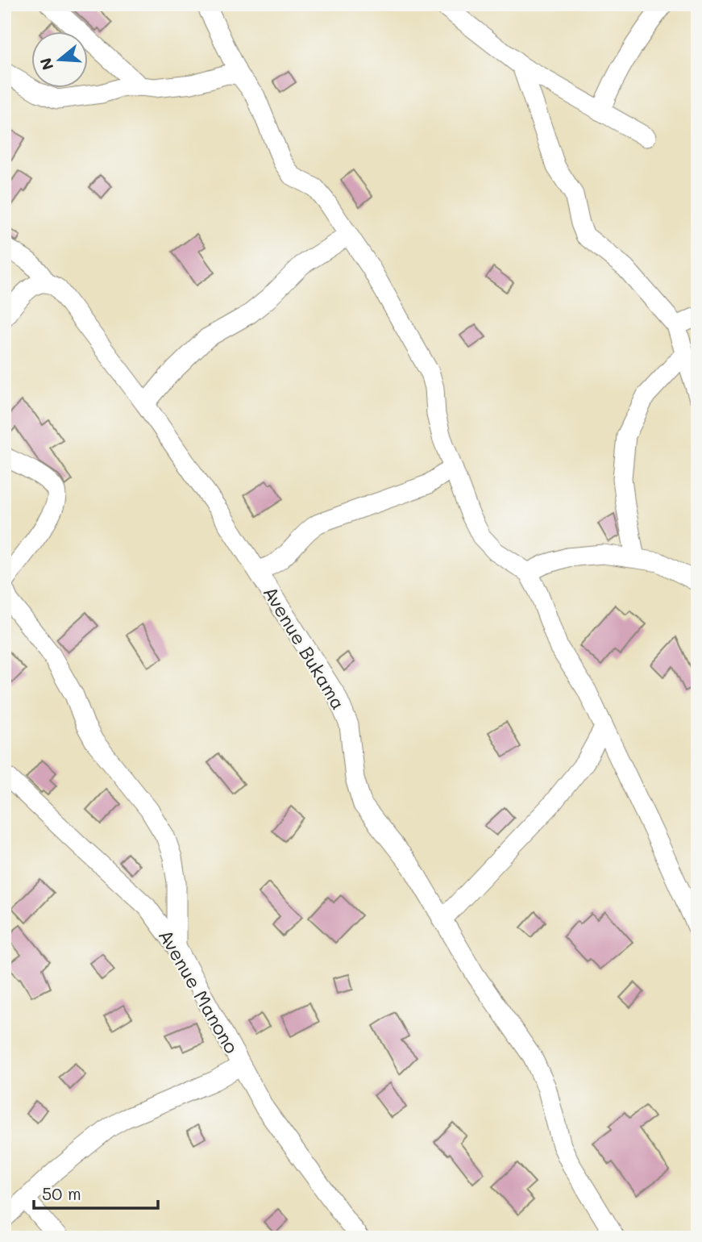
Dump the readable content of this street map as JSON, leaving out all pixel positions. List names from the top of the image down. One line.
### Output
{"streets":{"street":["Avenue Bukama","Avenue Manono"]},"scale_bar":"50 m","north":"left"}
